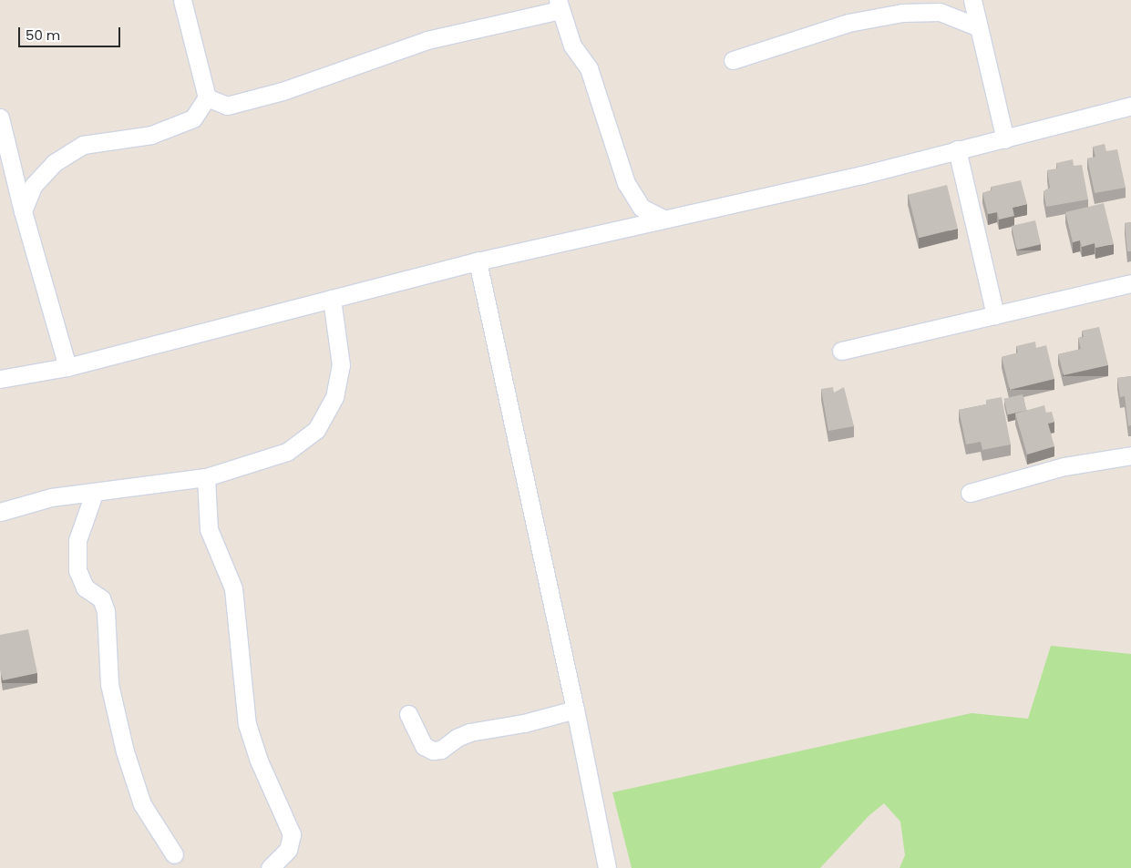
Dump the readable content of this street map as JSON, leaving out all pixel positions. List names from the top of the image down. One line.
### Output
{"scale_bar":"50 m"}
